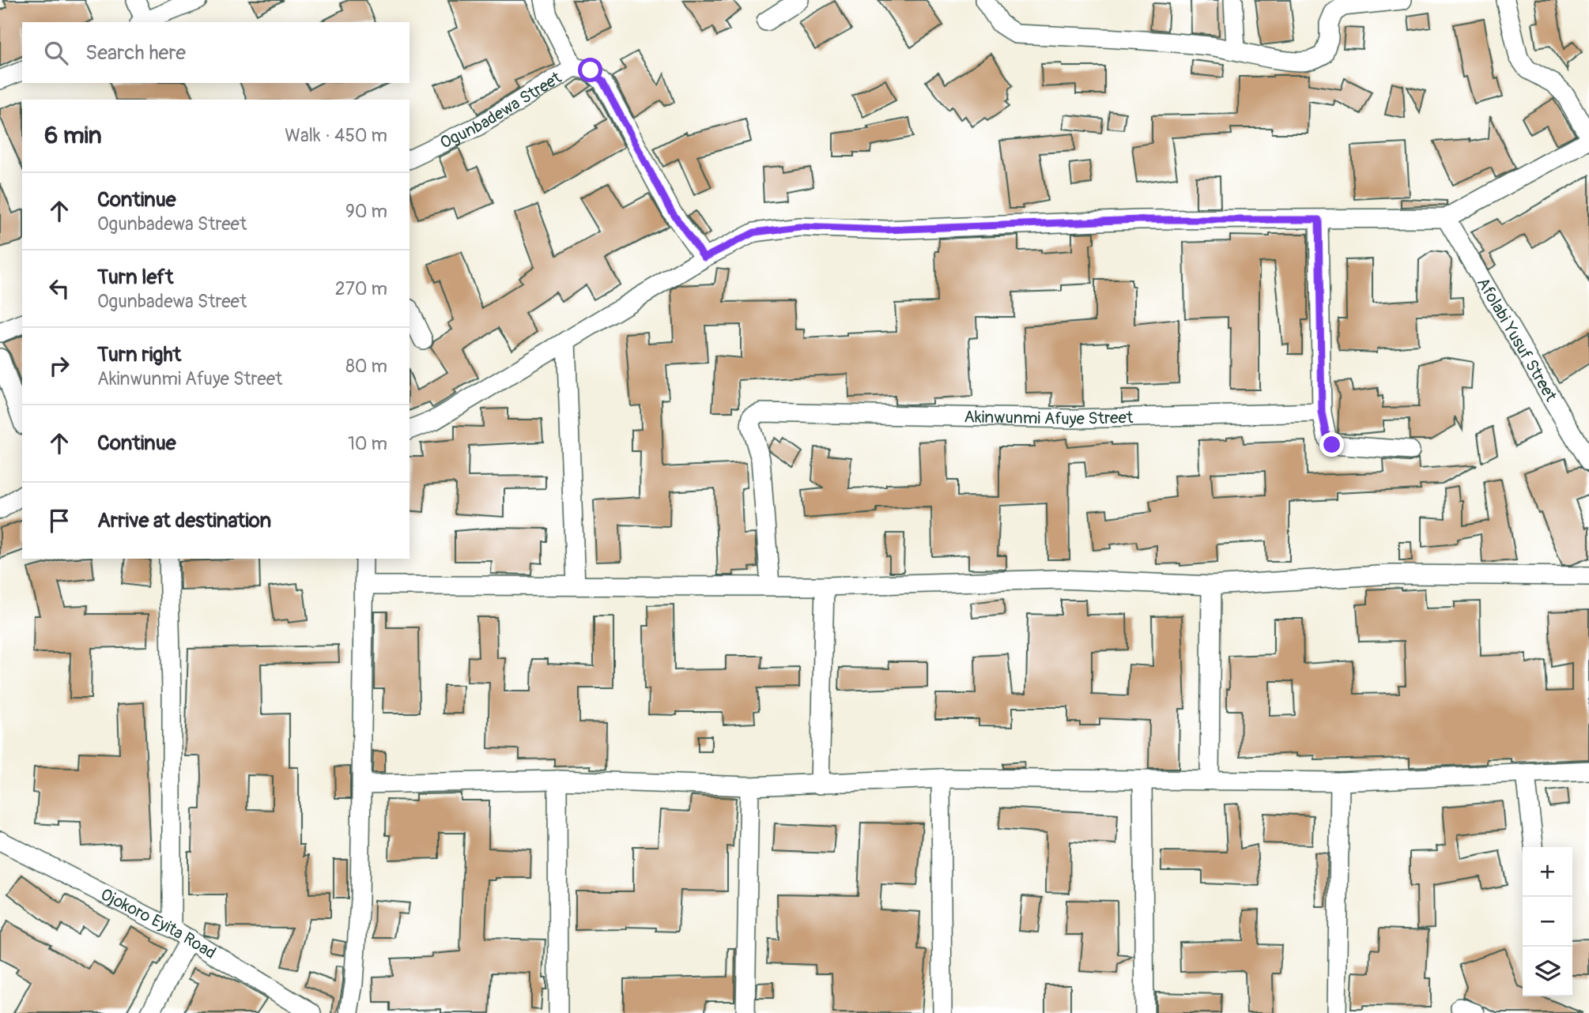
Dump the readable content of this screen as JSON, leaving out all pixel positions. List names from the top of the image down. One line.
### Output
{"streets":{"street":["Ogunbadewa Street","Afolabi Yusuf Street","Akinwunmi Afuye Street","Ojokoro Eyita Road"]},"page":{"search":"Search here","heading":["6 min","Walk · 450 m"],"list":[["Continue","Ogunbadewa Street","90 m"],["Turn left","Ogunbadewa Street","270 m"],["Turn right","Akinwunmi Afuye Street","80 m"],["Continue","10 m"],"Arrive at destination"],"map_buttons":["+","−"]}}
